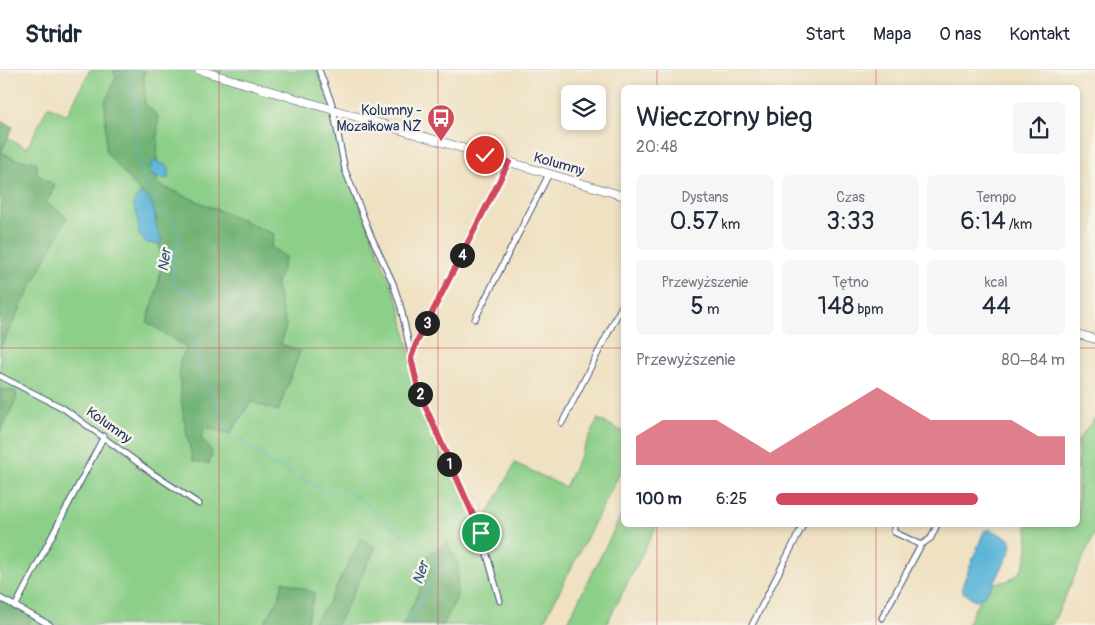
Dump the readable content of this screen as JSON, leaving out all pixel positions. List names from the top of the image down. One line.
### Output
{"streets":{"street":["Kolumny"]},"water":["Ner"],"places":{"bus stop":["Kolumny - Mozaikowa NŻ"]},"page":{"header":"Stridr","nav":["Start","Mapa","O nas","Kontakt"],"heading":["Wieczorny bieg","20:48"],"stats":[["Dystans","0.57 km"],["Czas","3:33"],["Tempo","6:14 /km"],["Przewyższenie","5 m"],["Tętno","148 bpm"],["kcal","44"]],"pins":["4","3","2","1"],"chart":["Przewyższenie","80–84 m"],"list":[{"name":"100 m","note":"6:25"}]}}
